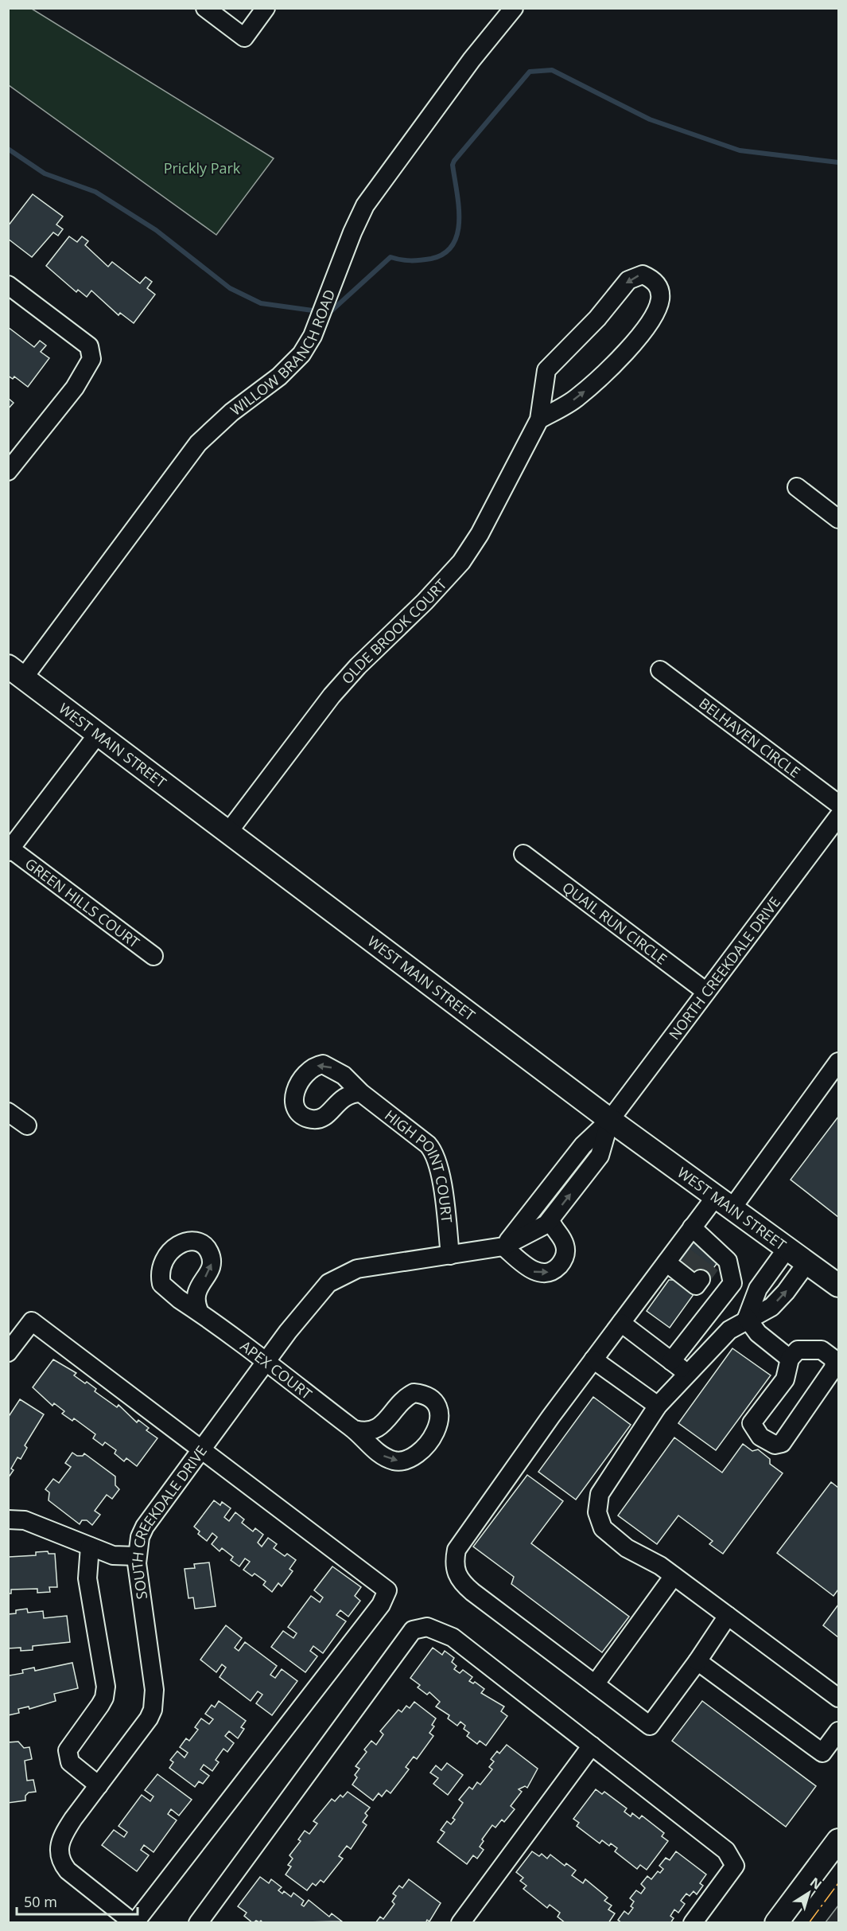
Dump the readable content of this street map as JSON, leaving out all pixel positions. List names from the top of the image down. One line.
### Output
{"streets":{"main road":["WEST MAIN STREET"],"street":["WILLOW BRANCH ROAD","OLDE BROOK COURT","BELHAVEN CIRCLE","GREEN HILLS COURT","QUAIL RUN CIRCLE","NORTH CREEKDALE DRIVE","HIGH POINT COURT","APEX COURT","SOUTH CREEKDALE DRIVE"]},"crossings":[["WILLOW BRANCH ROAD","WEST MAIN STREET"],["OLDE BROOK COURT","WEST MAIN STREET"],["WEST MAIN STREET","NORTH CREEKDALE DRIVE"],["WEST MAIN STREET","SOUTH CREEKDALE DRIVE"],["QUAIL RUN CIRCLE","NORTH CREEKDALE DRIVE"],["NORTH CREEKDALE DRIVE","SOUTH CREEKDALE DRIVE"],["HIGH POINT COURT","SOUTH CREEKDALE DRIVE"],["APEX COURT","SOUTH CREEKDALE DRIVE"]],"parks":["Prickly Park"],"scale_bar":"50 m","north":"top right"}
